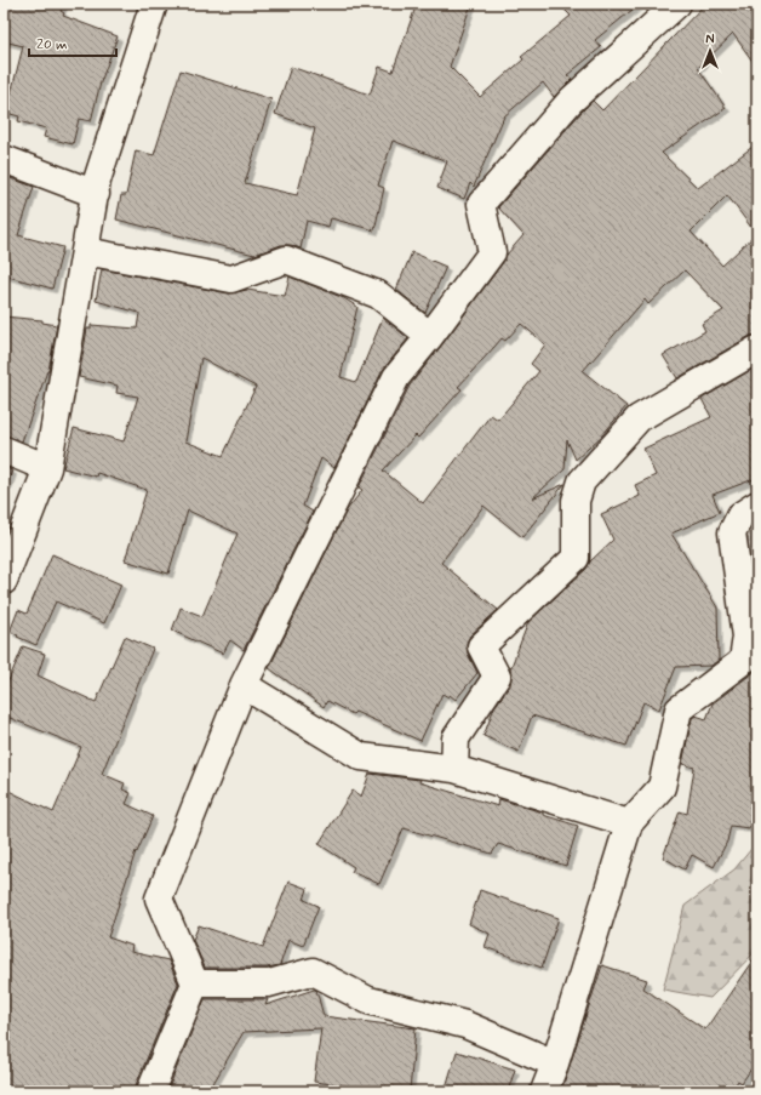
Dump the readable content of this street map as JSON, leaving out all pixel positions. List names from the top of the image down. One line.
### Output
{"scale_bar":"20 m","north":"top"}
